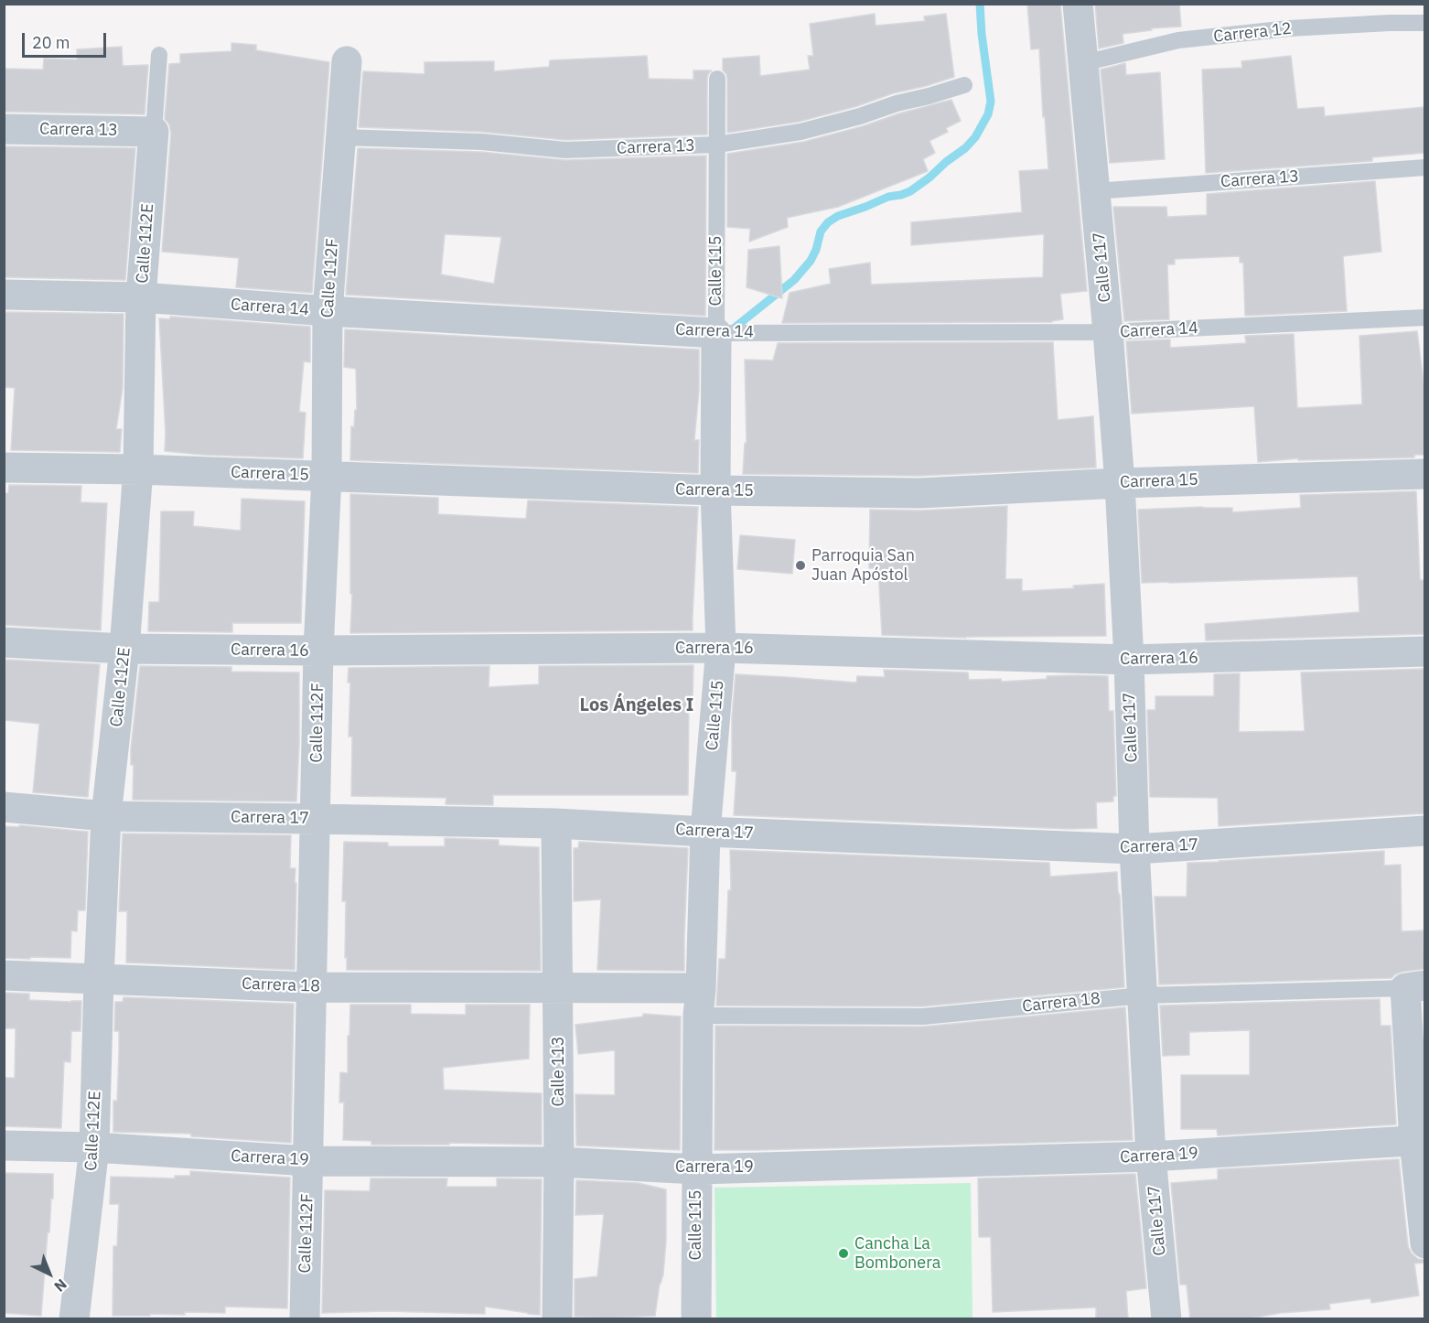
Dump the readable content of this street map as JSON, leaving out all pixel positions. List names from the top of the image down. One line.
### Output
{"streets":{"street":["Carrera 13","Calle 112E","Calle 117","Calle 115","Calle 112F","Carrera 14","Carrera 15","Carrera 16","Carrera 17","Carrera 18","Calle 113","Carrera 19"],"lane":["Carrera 12"]},"crossings":[["Carrera 12","Calle 117"],["Carrera 13","Calle 112E"],["Carrera 13","Calle 117"],["Carrera 13","Calle 115"],["Carrera 13","Calle 112F"],["Calle 112E","Carrera 14"],["Calle 112E","Carrera 15"],["Calle 112E","Carrera 16"],["Calle 112E","Carrera 17"],["Calle 112E","Carrera 18"],["Calle 112E","Carrera 19"],["Calle 117","Carrera 14"],["Calle 117","Carrera 15"],["Calle 117","Carrera 16"],["Calle 117","Carrera 17"],["Calle 117","Carrera 18"],["Calle 117","Carrera 19"],["Calle 115","Carrera 14"],["Calle 115","Carrera 15"],["Calle 115","Carrera 16"],["Calle 115","Carrera 17"],["Calle 115","Carrera 18"],["Calle 115","Carrera 19"],["Calle 112F","Carrera 14"],["Calle 112F","Carrera 15"],["Calle 112F","Carrera 16"],["Calle 112F","Carrera 17"],["Calle 112F","Carrera 18"],["Calle 112F","Carrera 19"],["Carrera 17","Calle 113"],["Carrera 18","Calle 113"],["Calle 113","Carrera 19"]],"districts":["Los Ángeles I"],"places":["Parroquia San Juan Apóstol","Cancha La Bombonera"],"scale_bar":"20 m","north":"bottom right"}
